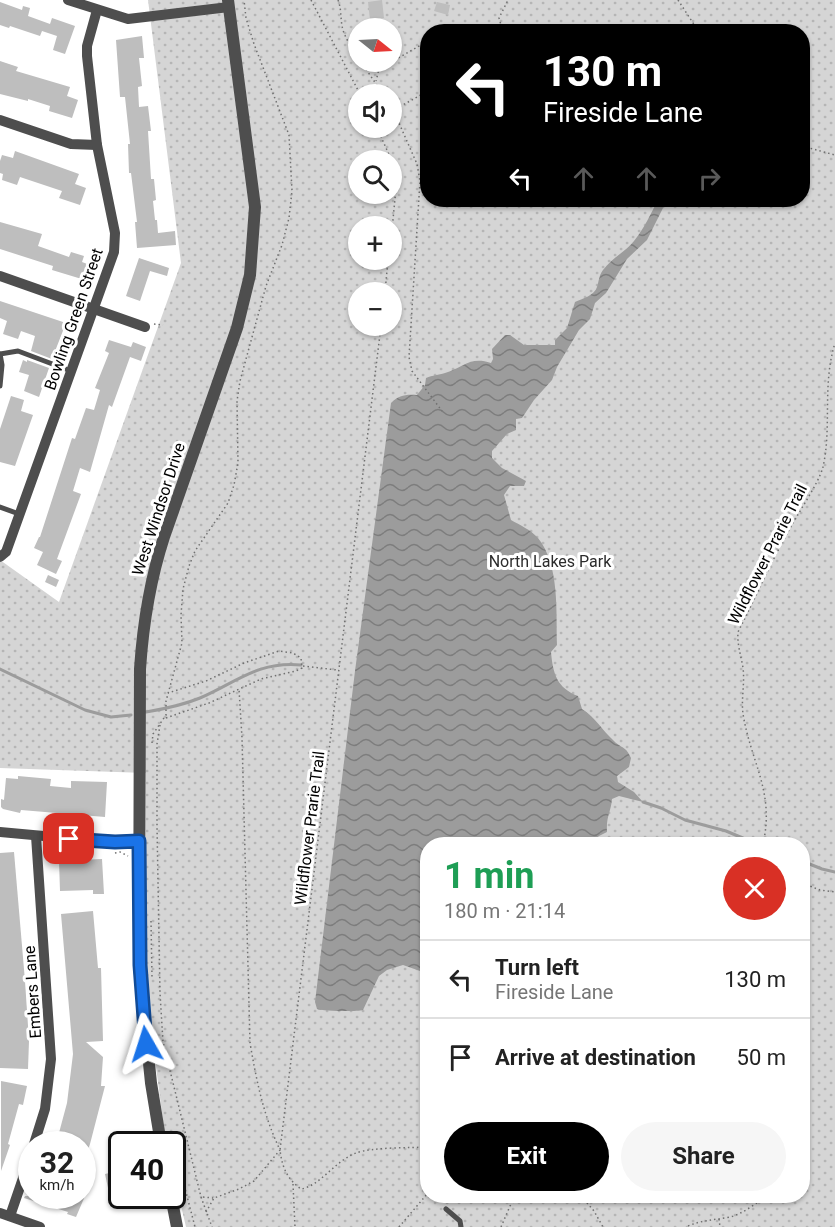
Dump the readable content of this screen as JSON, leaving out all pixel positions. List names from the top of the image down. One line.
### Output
{"streets":{"street":["Bowling Green Street","West Windsor Drive","Embers Lane"],"path":["Wildflower Prarie Trail"]},"parks":["North Lakes Park"],"north":"right","page":{"map_buttons":["+","−"],"turn":["130 m","Fireside Lane"],"heading":["1 min","180 m · 21:14"],"list":[{"name":"Turn left","note":"Fireside Lane","value":"130 m"},{"name":"Arrive at destination","value":"50 m"}],"buttons":["Exit","Share"],"speed":"32 km/h","limit":"40"}}
